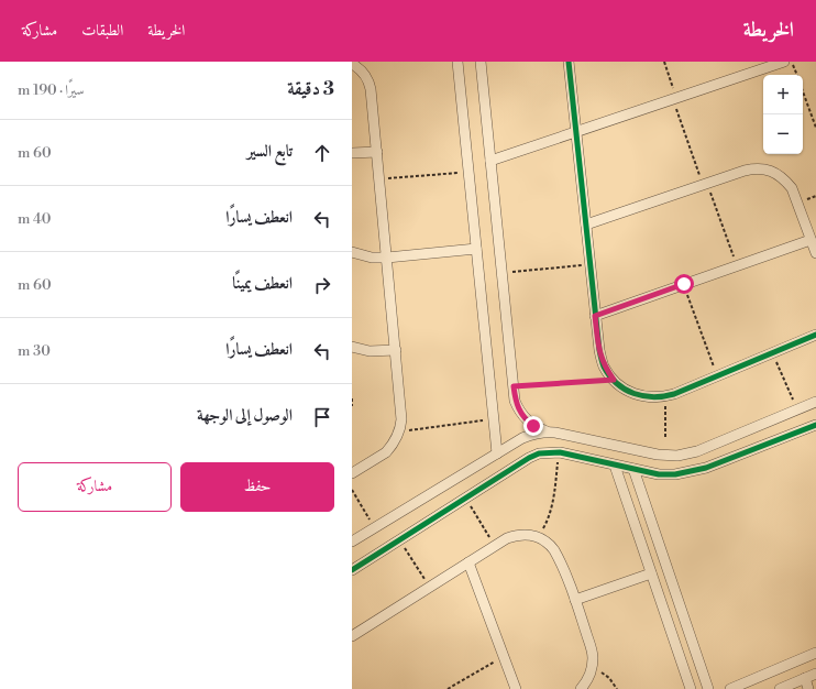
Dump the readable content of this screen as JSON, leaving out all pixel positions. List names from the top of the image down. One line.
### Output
{"page":{"header":"الخريطة","nav":["الخريطة","الطبقات","مشاركة"],"heading":["3 دقيقة","سيرًا · 190 m"],"map_buttons":["+","−"],"list":[["تابع السير","60 m"],["انعطف يسارًا","40 m"],["انعطف يمينًا","60 m"],["انعطف يسارًا","30 m"],"الوصول إلى الوجهة"],"buttons":["حفظ","مشاركة"]}}
